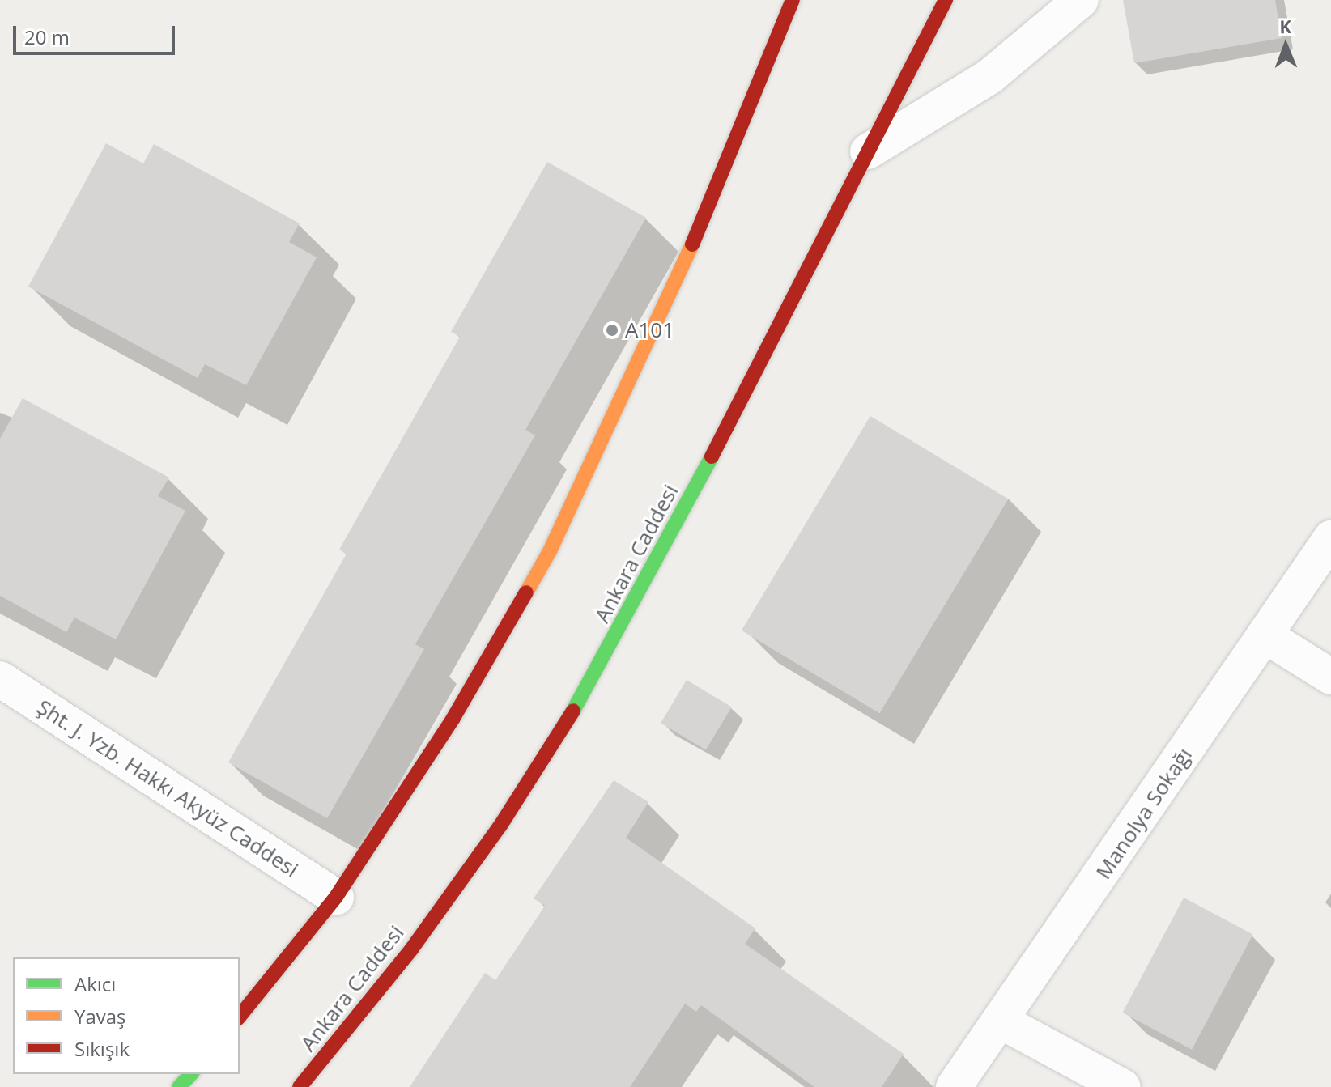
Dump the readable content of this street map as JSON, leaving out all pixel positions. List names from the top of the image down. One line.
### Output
{"streets":{"main road":["Ankara Caddesi"],"street":["Şht. J. Yzb. Hakkı Akyüz Caddesi","Manolya Sokağı"]},"places":["A101"],"legend":["Akıcı","Yavaş","Sıkışık"],"scale_bar":"20 m","north":"top"}
